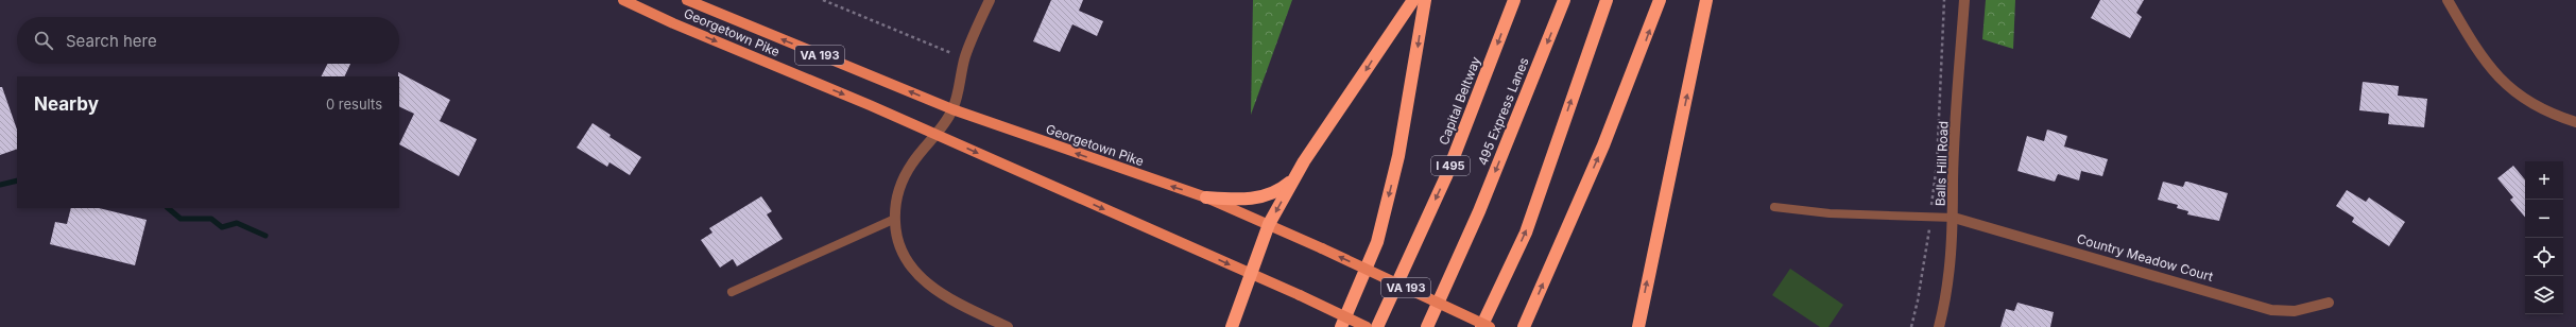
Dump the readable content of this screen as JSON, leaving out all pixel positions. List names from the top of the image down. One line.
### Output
{"streets":{"highway":["Capital Beltway","495 Express Lanes","I 495"],"main road":["Georgetown Pike","VA 193"],"street":["Balls Hill Road","Country Meadow Court"]},"crossings":[["Balls Hill Road","Country Meadow Court"]],"page":{"search":"Search here","heading":["Nearby","0 results"],"map_buttons":["+","−"]}}
